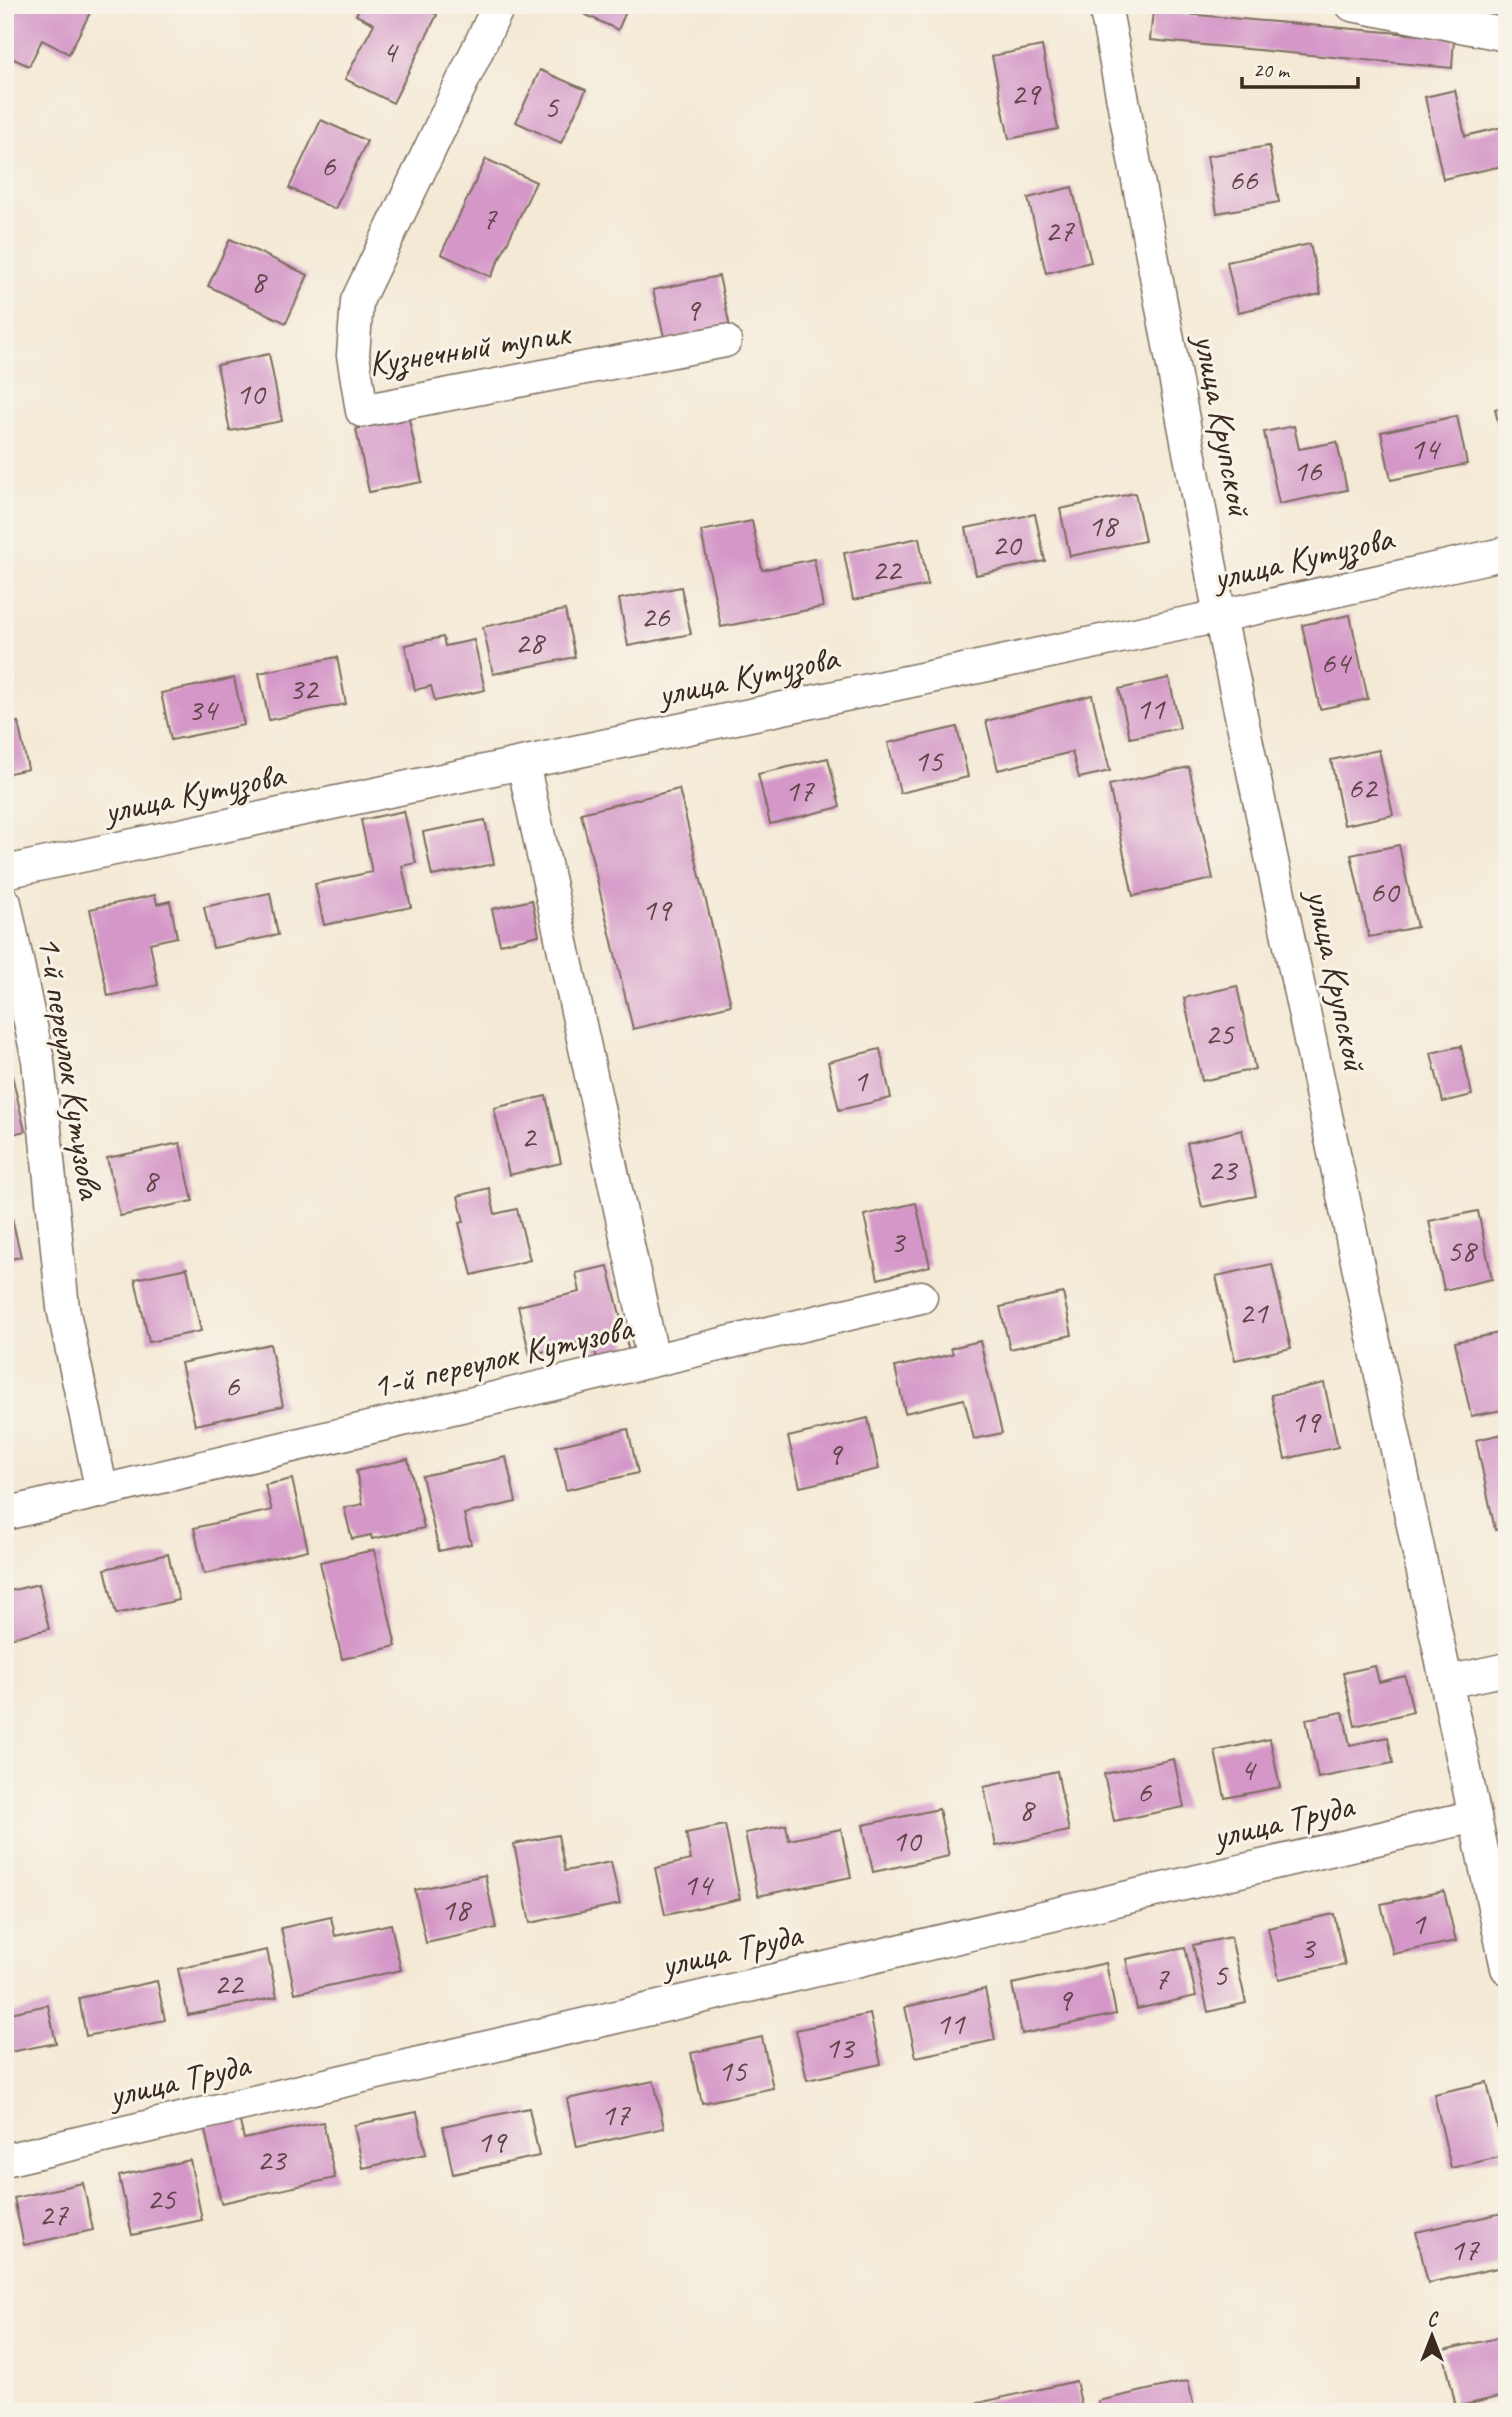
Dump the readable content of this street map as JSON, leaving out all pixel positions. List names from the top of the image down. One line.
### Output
{"streets":{"street":["Кузнечный тупик","улица Крупской","улица Кутузова","1-й переулок Кутузова","улица Труда"]},"crossings":[["улица Крупской","улица Кутузова"],["улица Крупской","улица Труда"]],"house_numbers":["4","29","5","6","66","7","27","8","9","10","14","16","18","20","22","26","28","64","32","11","34","15","62","17","60","19","25","1","2","23","8","3","58","21","6","19","9","4","6","8","10","14","18","1","3","5","7","22","9","11","13","15","17","19","23","25","27","17"],"scale_bar":"20 m","north":"top"}
